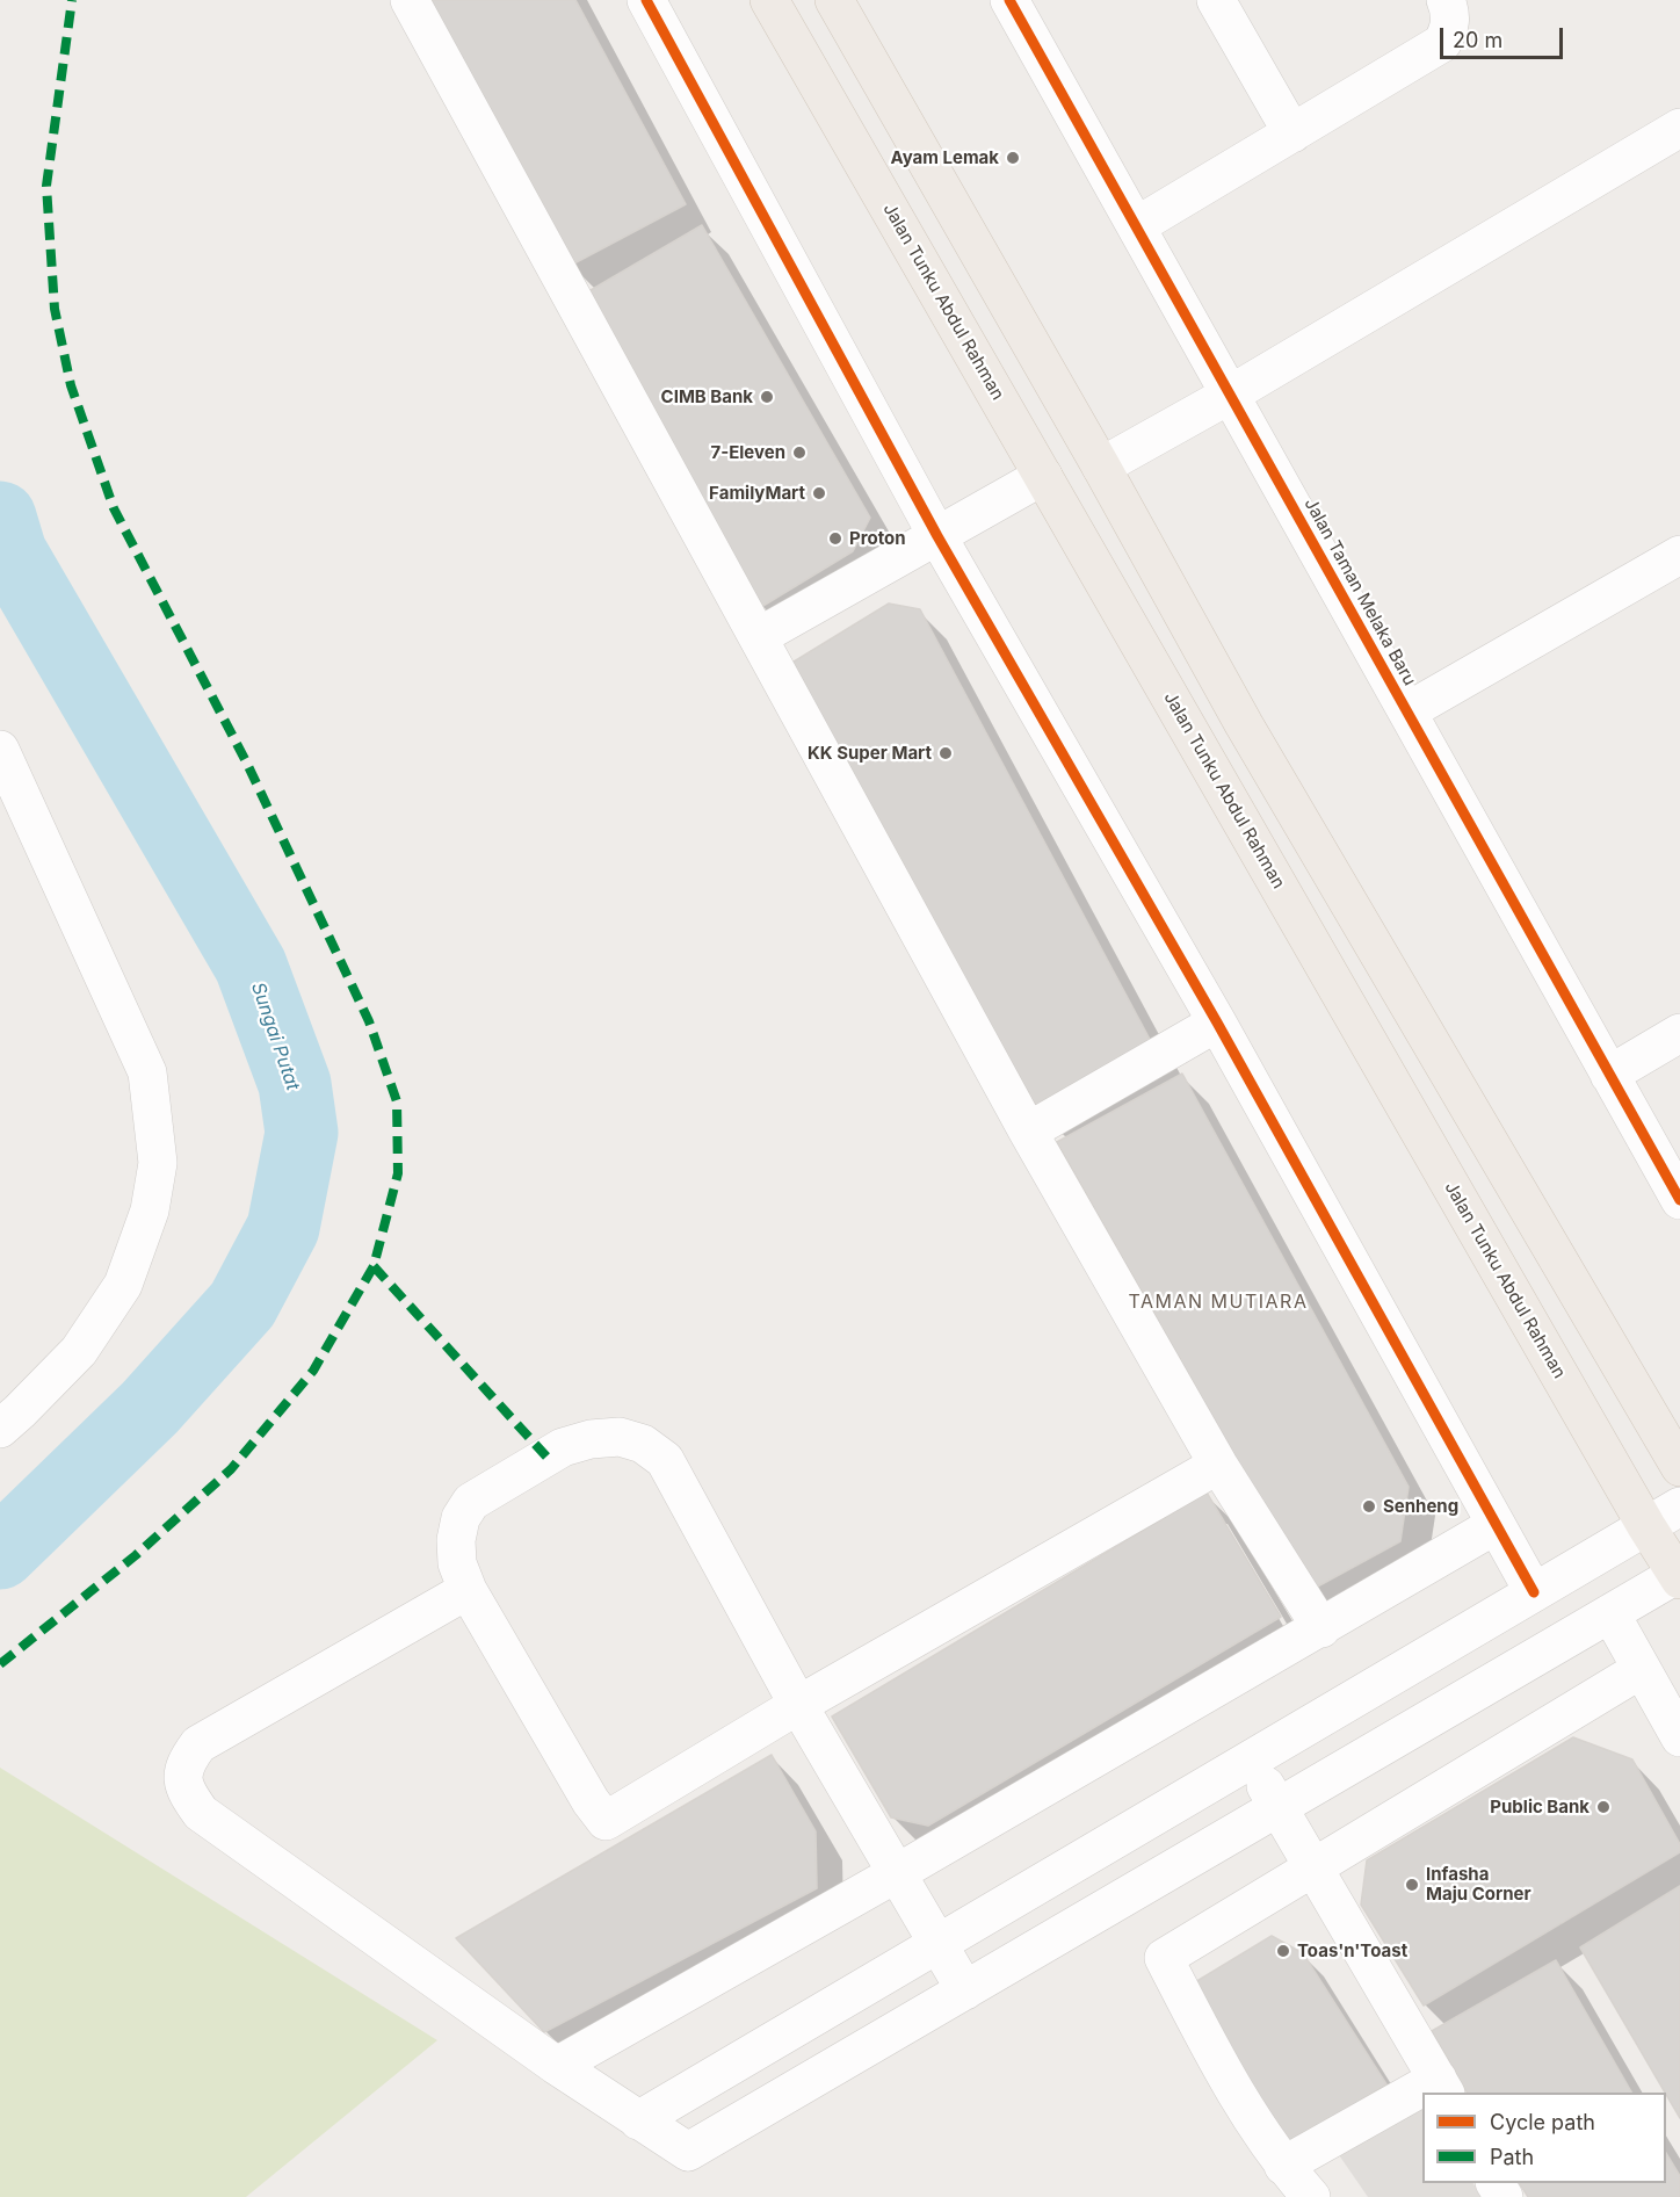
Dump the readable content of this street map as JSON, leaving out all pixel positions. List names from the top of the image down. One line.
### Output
{"streets":{"main road":["Jalan Tunku Abdul Rahman"],"street":["Jalan Taman Melaka Baru"]},"districts":["TAMAN MUTIARA"],"water":["Sungai Putat"],"places":["Ayam Lemak","CIMB Bank","7-Eleven","FamilyMart","Proton","KK Super Mart","Senheng","Public Bank","Infasha Maju Corner","Toas'n'Toast"],"legend":["Cycle path","Path"],"scale_bar":"20 m"}
